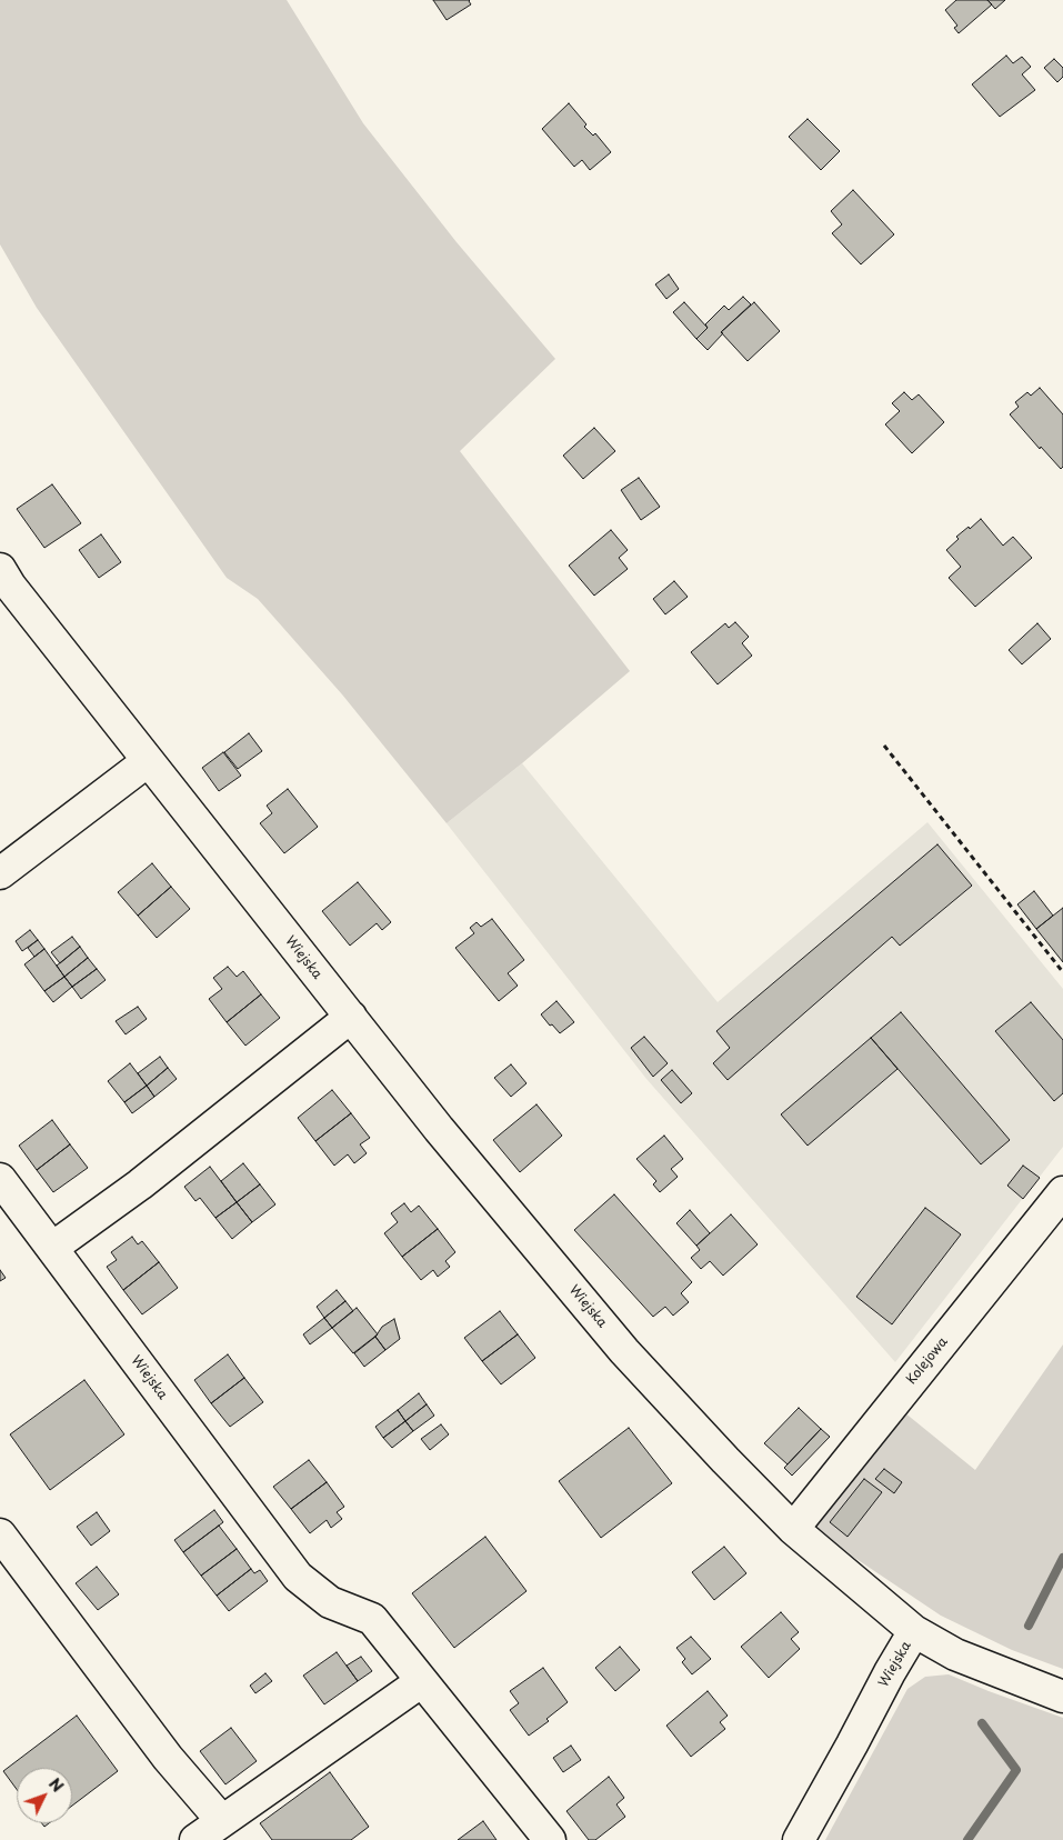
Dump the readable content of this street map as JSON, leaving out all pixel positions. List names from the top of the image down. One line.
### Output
{"streets":{"street":["Wiejska","Kolejowa"]},"crossings":[["Wiejska","Kolejowa"]],"north":"top right"}
